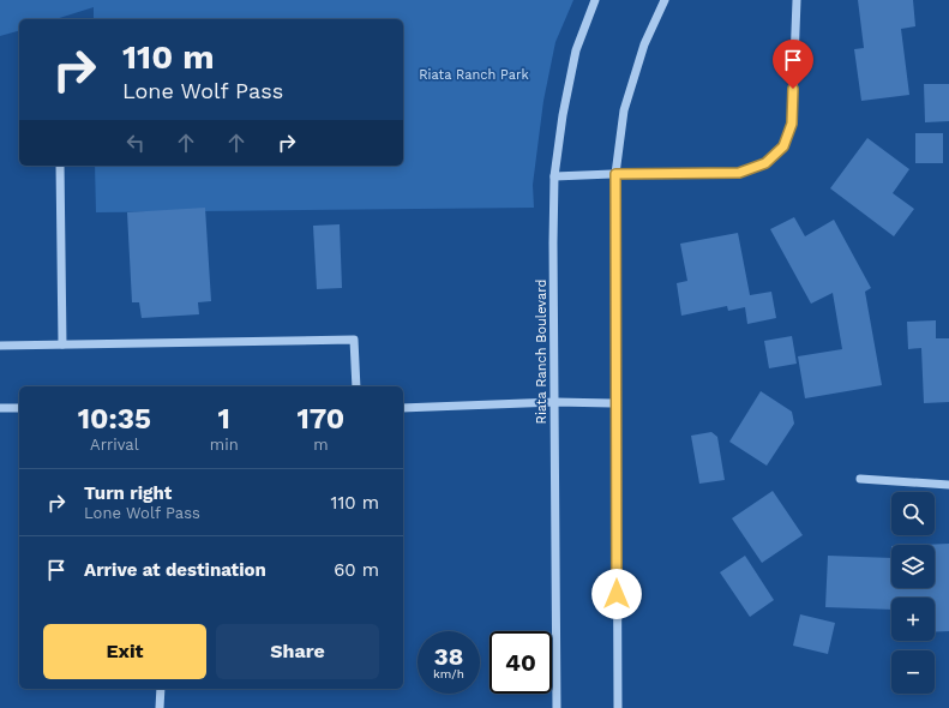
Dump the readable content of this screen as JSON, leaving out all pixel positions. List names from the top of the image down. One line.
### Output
{"streets":{"street":["Riata Ranch Boulevard"]},"parks":["Riata Ranch Park"],"page":{"turn":["110 m","Lone Wolf Pass"],"eta":["10:35","Arrival","1","min","170","m"],"list":[{"name":"Turn right","note":"Lone Wolf Pass","value":"110 m"},{"name":"Arrive at destination","value":"60 m"}],"map_buttons":["+","−"],"buttons":["Exit","Share"],"speed":"38 km/h","limit":"40"}}
